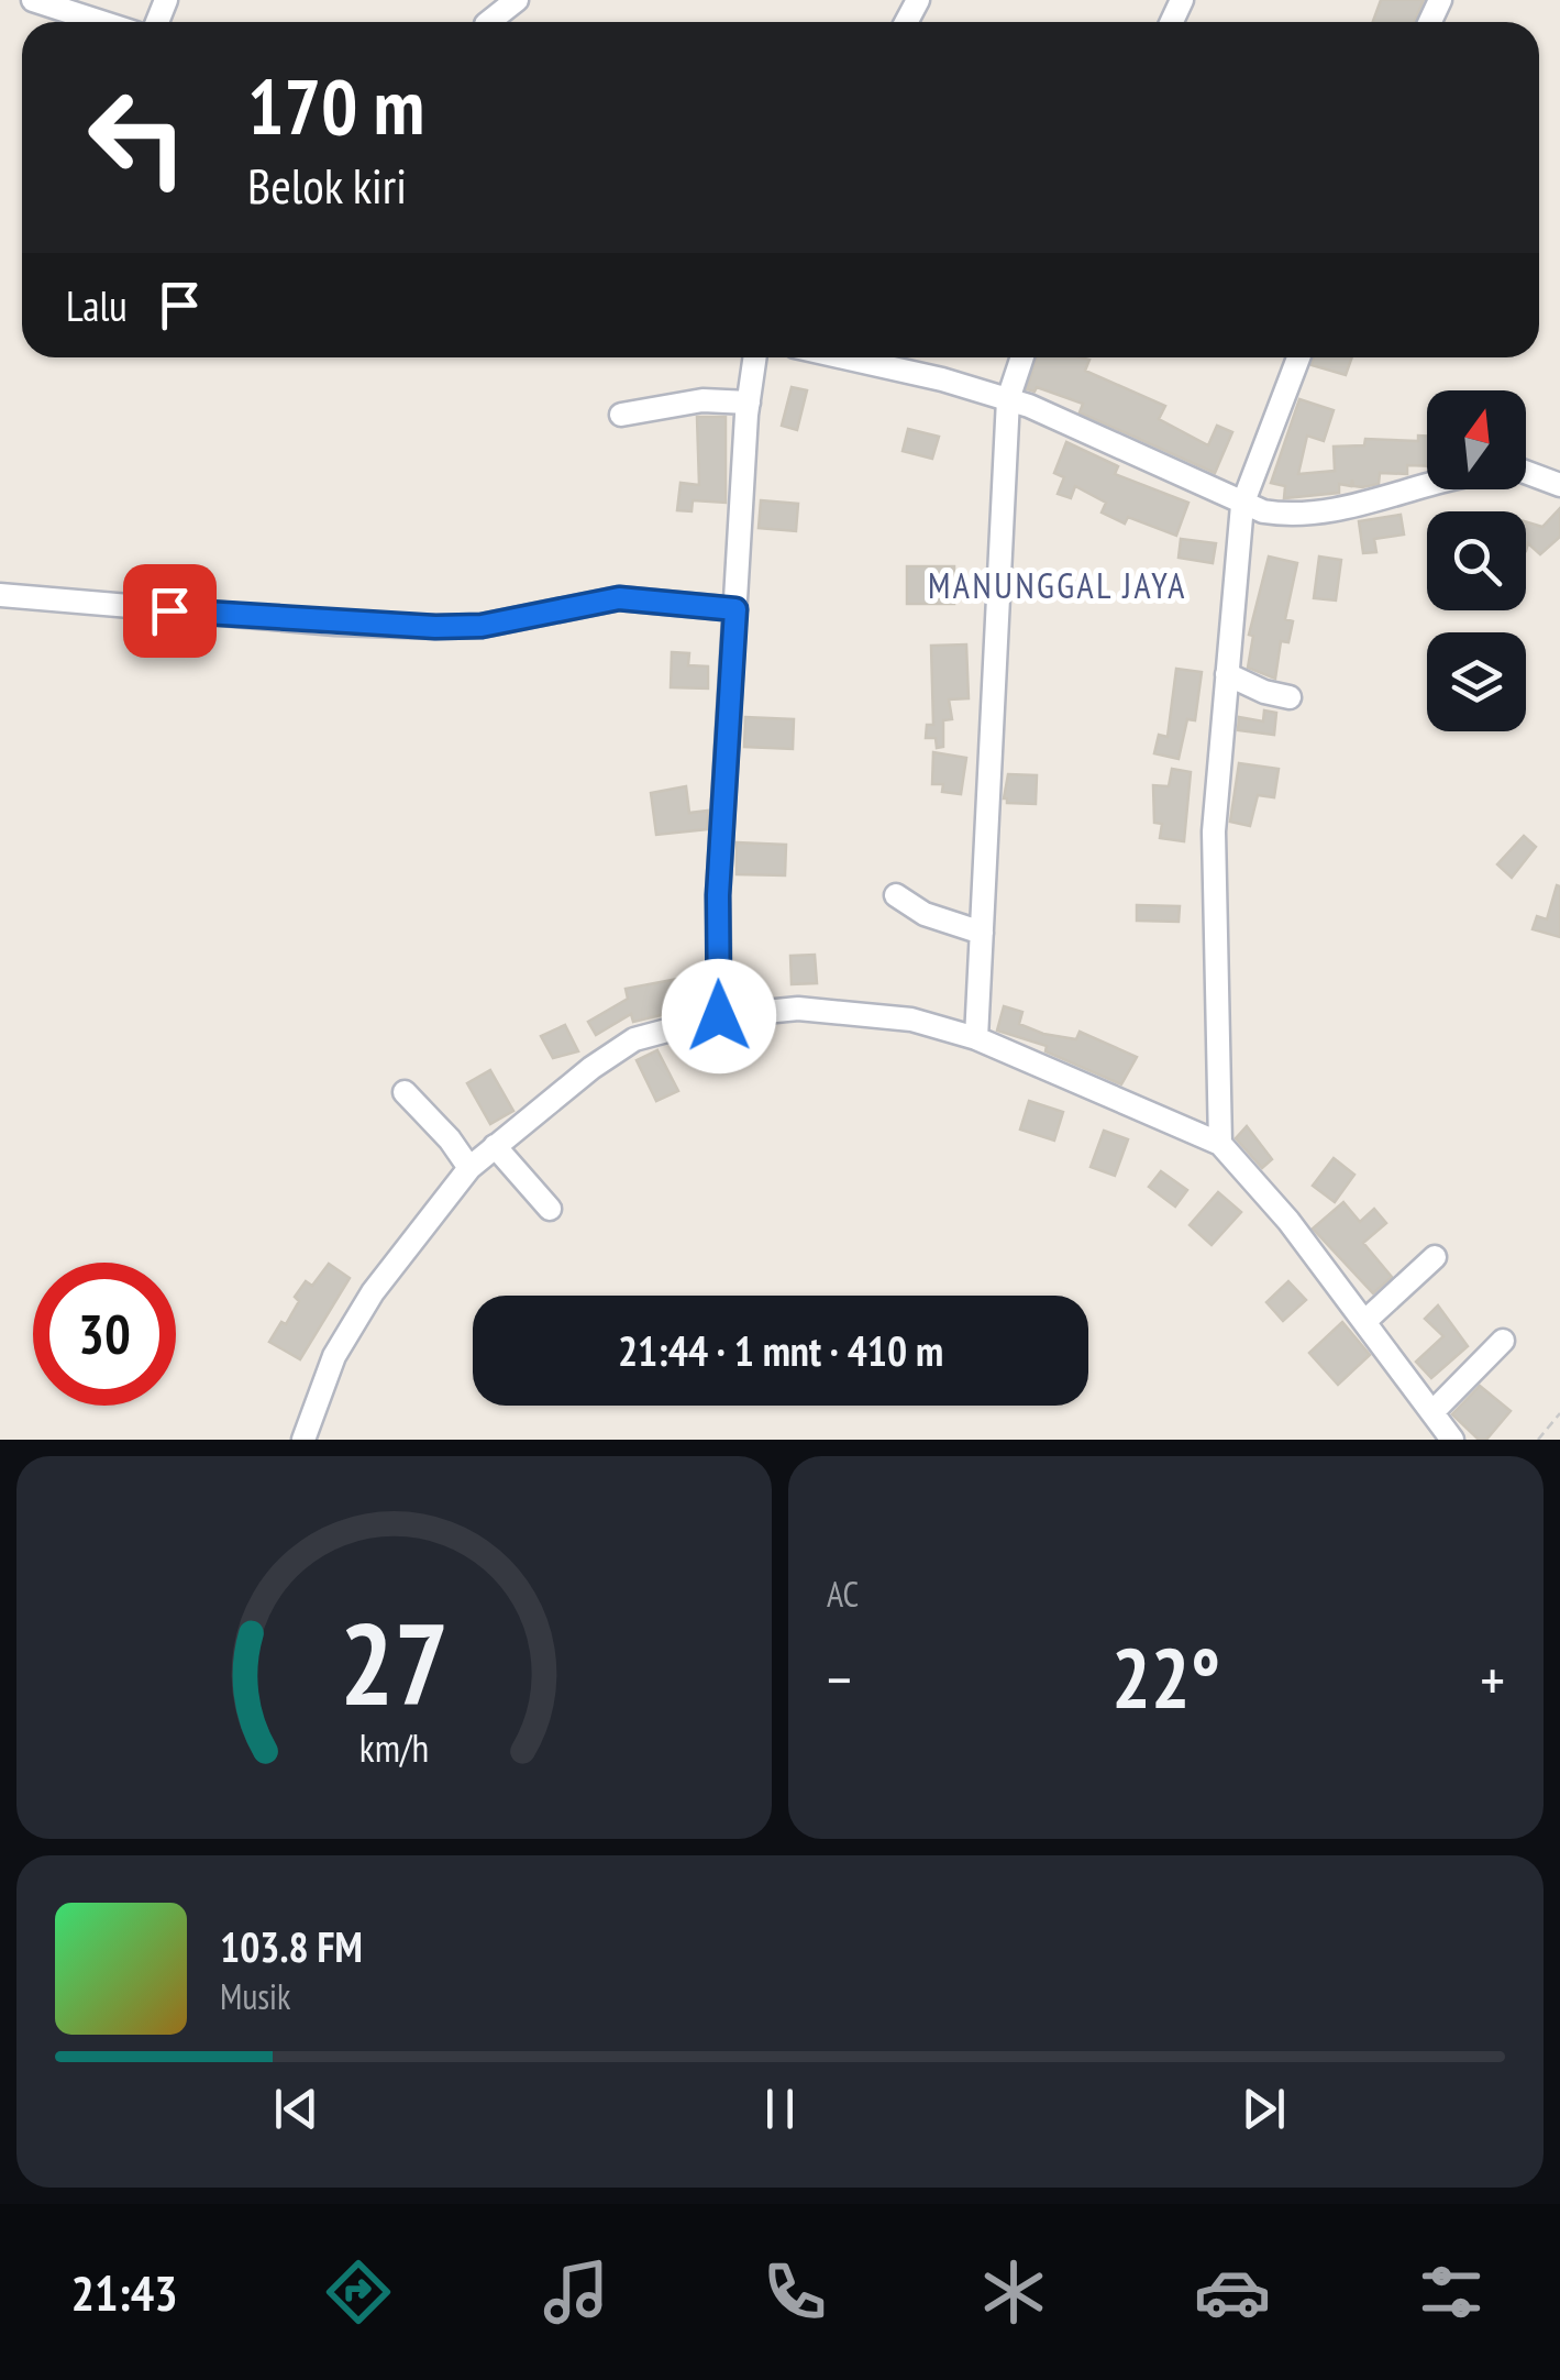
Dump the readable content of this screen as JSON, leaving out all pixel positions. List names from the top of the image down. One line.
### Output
{"districts":["MANUNGGAL JAYA"],"north":"top","page":{"turn":["170 m","Belok kiri"],"then":"Lalu","limit":"30","trip":"21:44 · 1 mnt · 410 m","tile":"AC","heat":["−","22°","+"],"song":["103.8 FM","Musik"],"tabs":"21:43","gauge":["27","km/h"]}}
